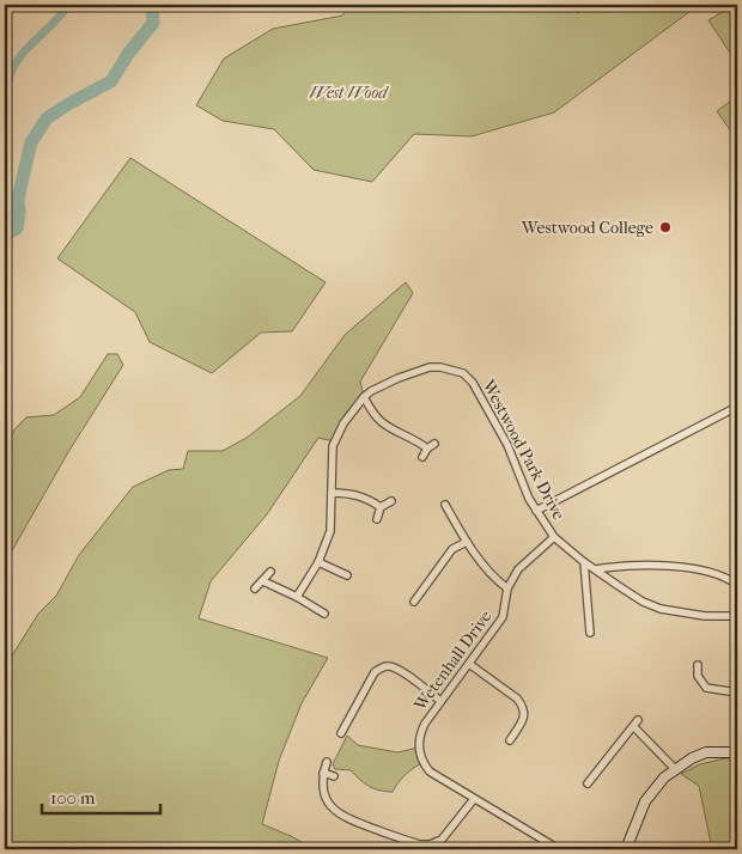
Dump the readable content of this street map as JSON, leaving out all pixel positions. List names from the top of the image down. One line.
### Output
{"streets":{"street":["Westwood Park Drive","Wetenhall Drive"]},"crossings":[["Westwood Park Drive","Wetenhall Drive"]],"parks":["West Wood"],"places":["Westwood College"],"scale_bar":"100 m"}
